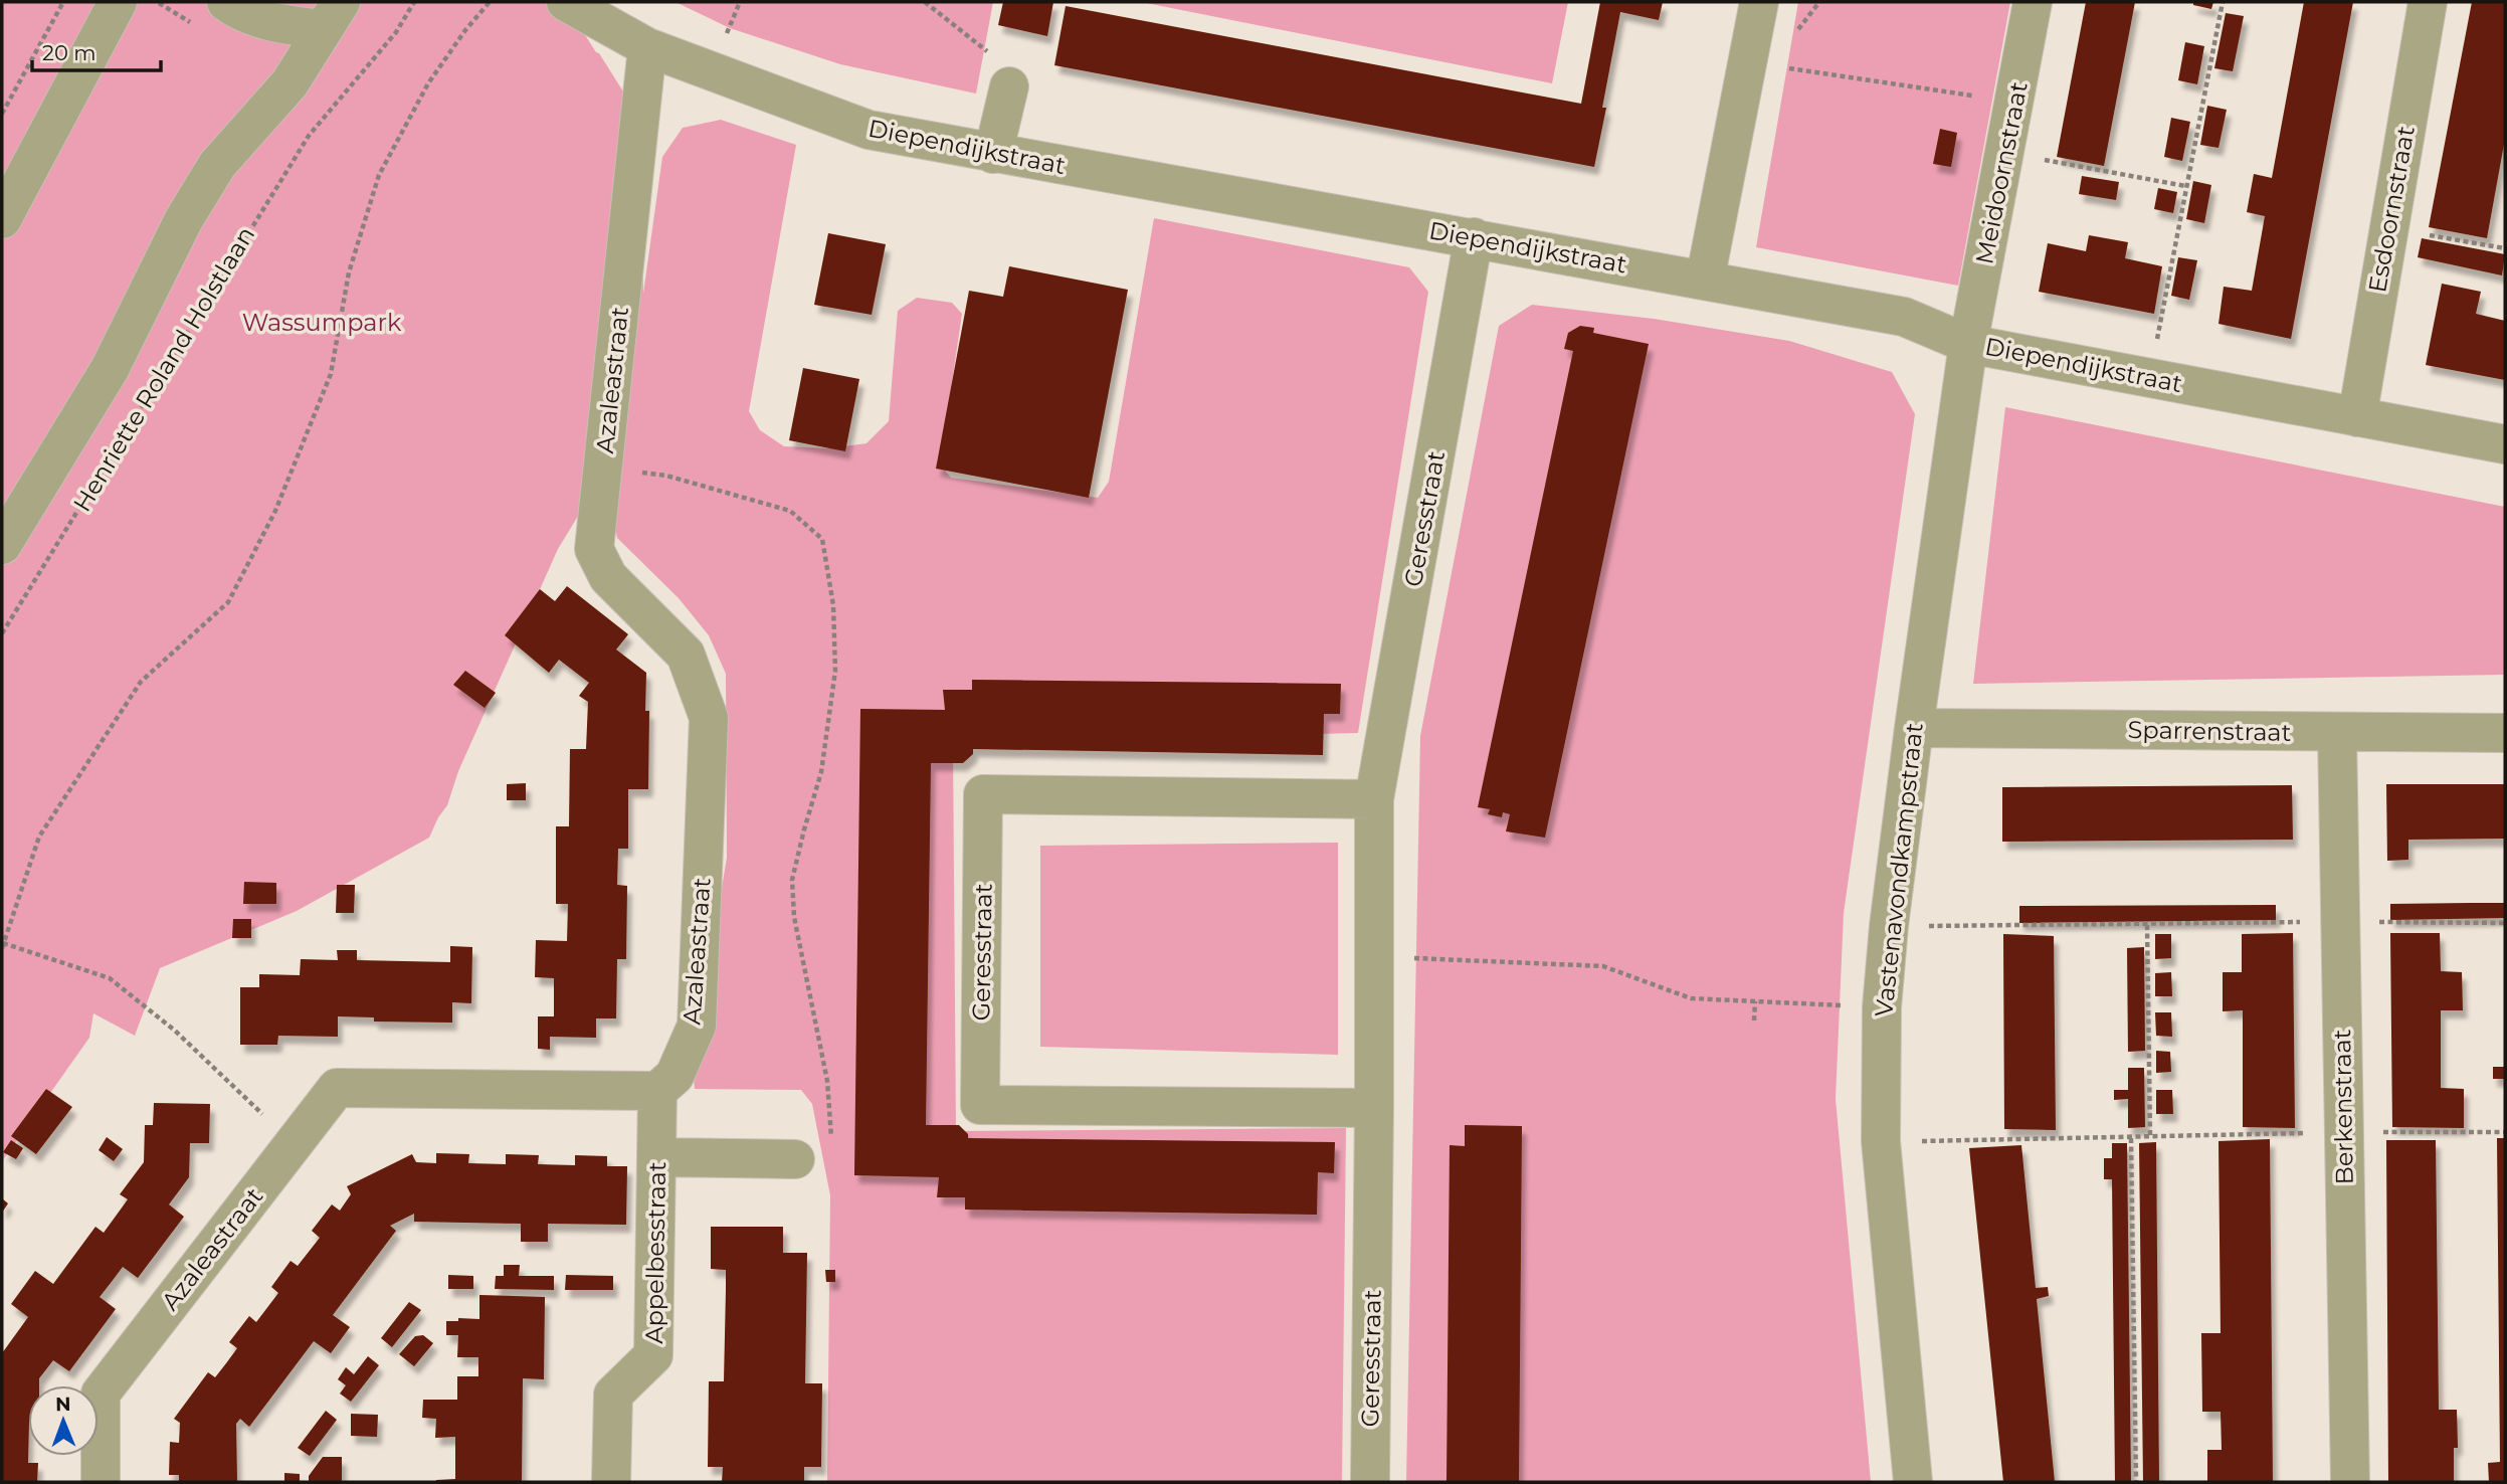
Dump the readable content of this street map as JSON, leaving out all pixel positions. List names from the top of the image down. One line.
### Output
{"streets":{"street":["Diependijkstraat","Meidoornstraat","Esdoornstraat","Henriette Roland Holstlaan","Azaleastraat","Geresstraat","Sparrenstraat","Vastenavondkampstraat","Berkenstraat","Appelbesstraat"]},"crossings":[["Diependijkstraat","Meidoornstraat"],["Diependijkstraat","Esdoornstraat"],["Diependijkstraat","Azaleastraat"],["Diependijkstraat","Geresstraat"],["Diependijkstraat","Vastenavondkampstraat"],["Meidoornstraat","Vastenavondkampstraat"],["Azaleastraat","Appelbesstraat"],["Sparrenstraat","Vastenavondkampstraat"],["Sparrenstraat","Berkenstraat"]],"parks":["Wassumpark"],"scale_bar":"20 m","north":"top"}
